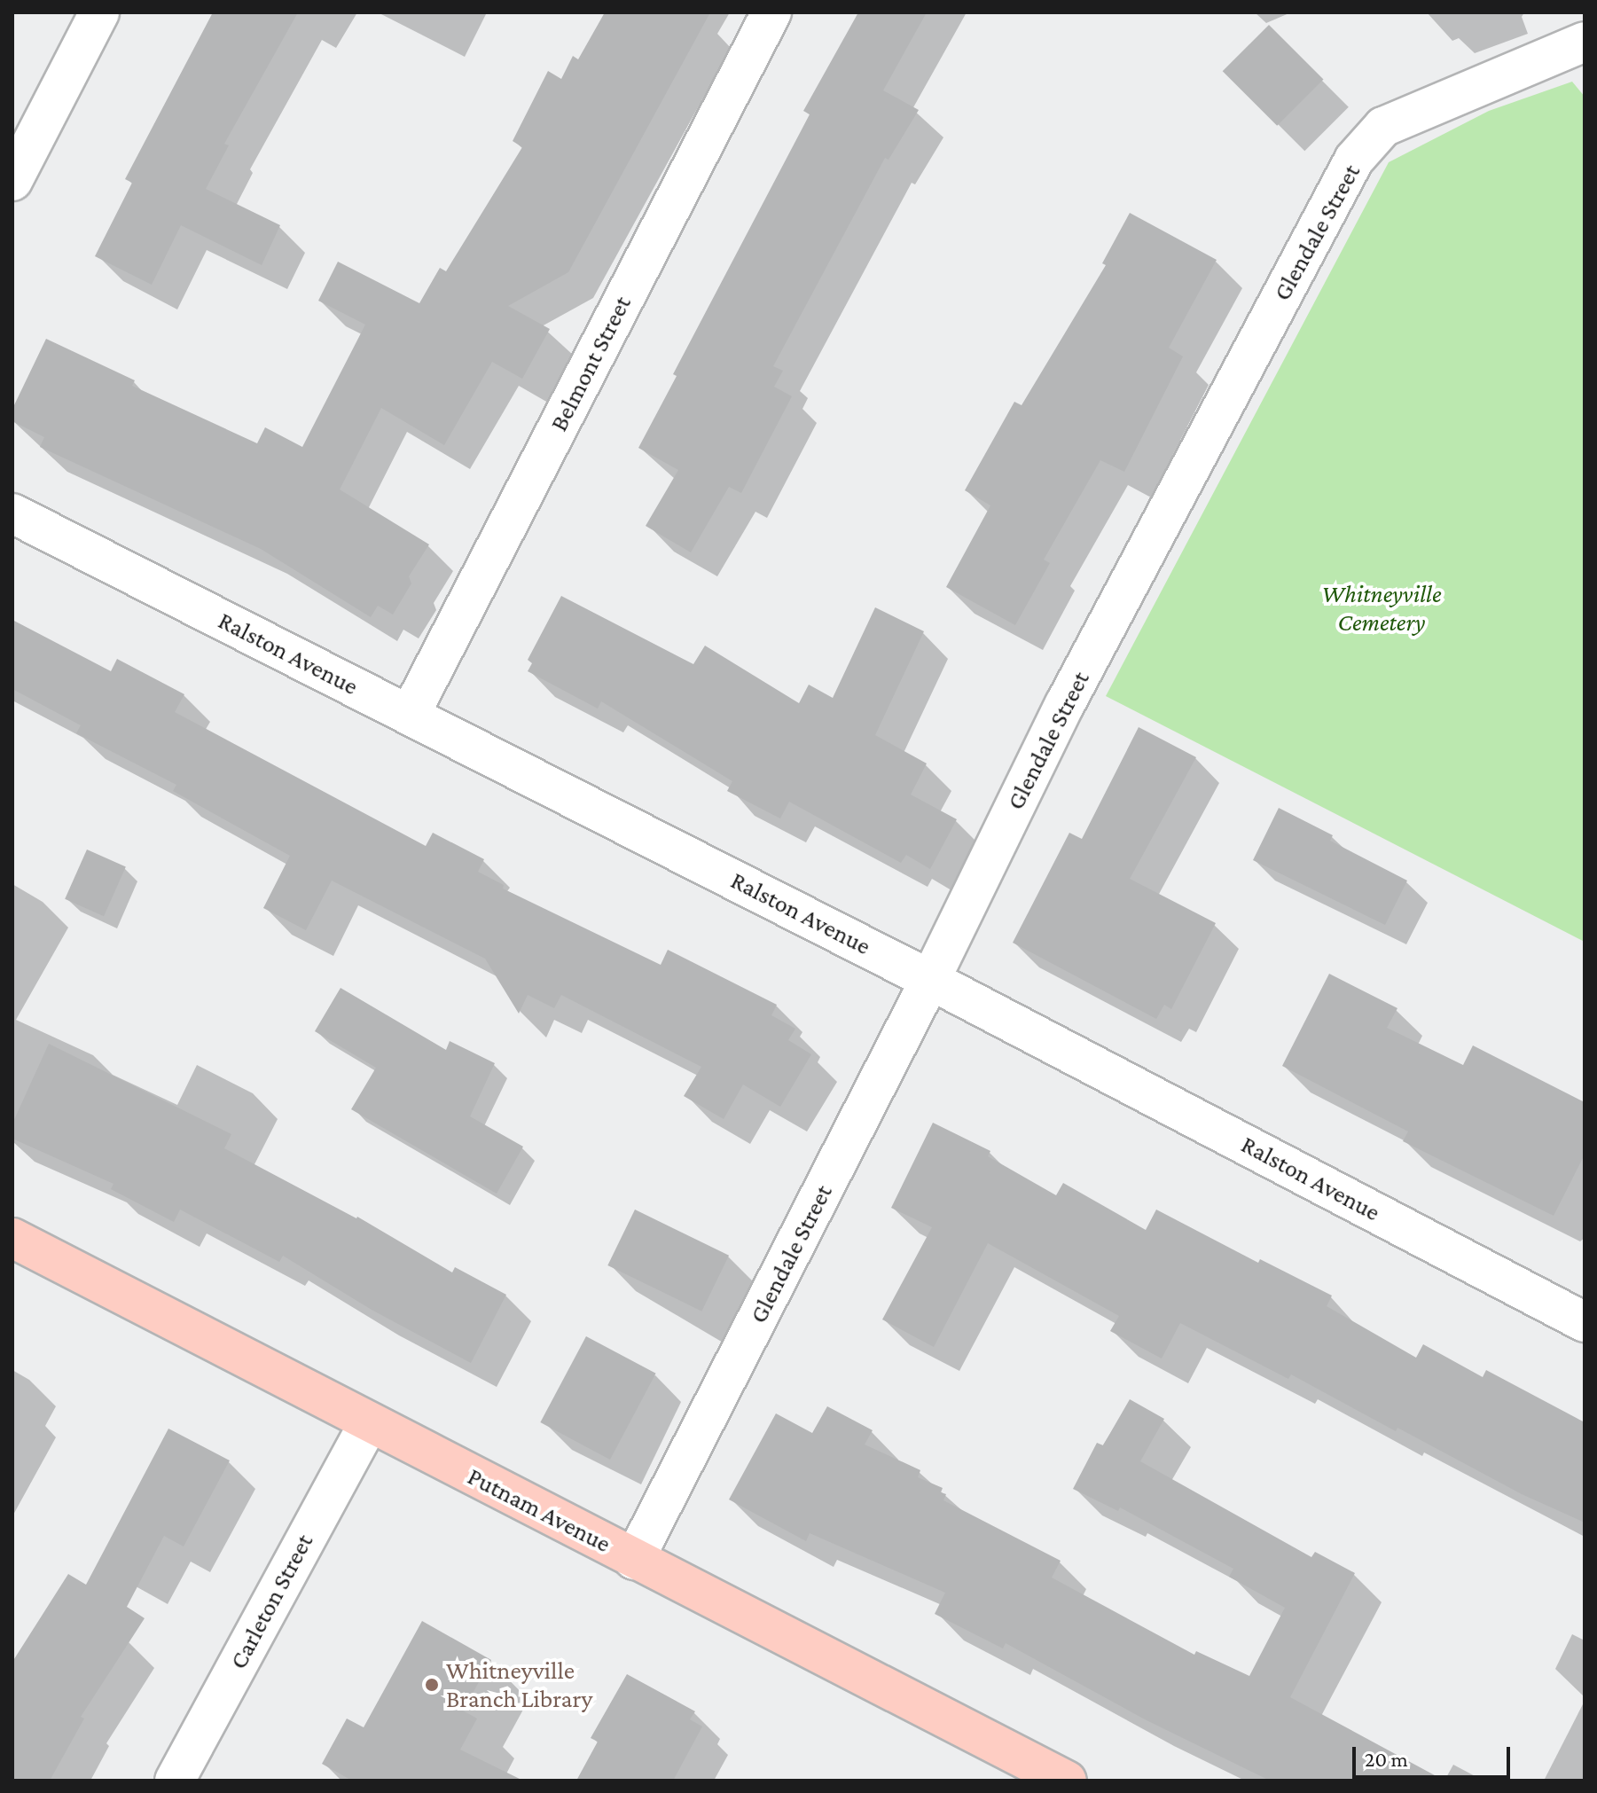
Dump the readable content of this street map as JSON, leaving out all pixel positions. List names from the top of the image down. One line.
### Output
{"streets":{"main road":["Putnam Avenue"],"street":["Glendale Street","Belmont Street","Ralston Avenue","Carleton Street"]},"crossings":[["Glendale Street","Ralston Avenue"],["Glendale Street","Putnam Avenue"],["Belmont Street","Ralston Avenue"],["Putnam Avenue","Carleton Street"]],"parks":["Whitneyville Cemetery"],"places":["Whitneyville Branch Library"],"scale_bar":"20 m"}
